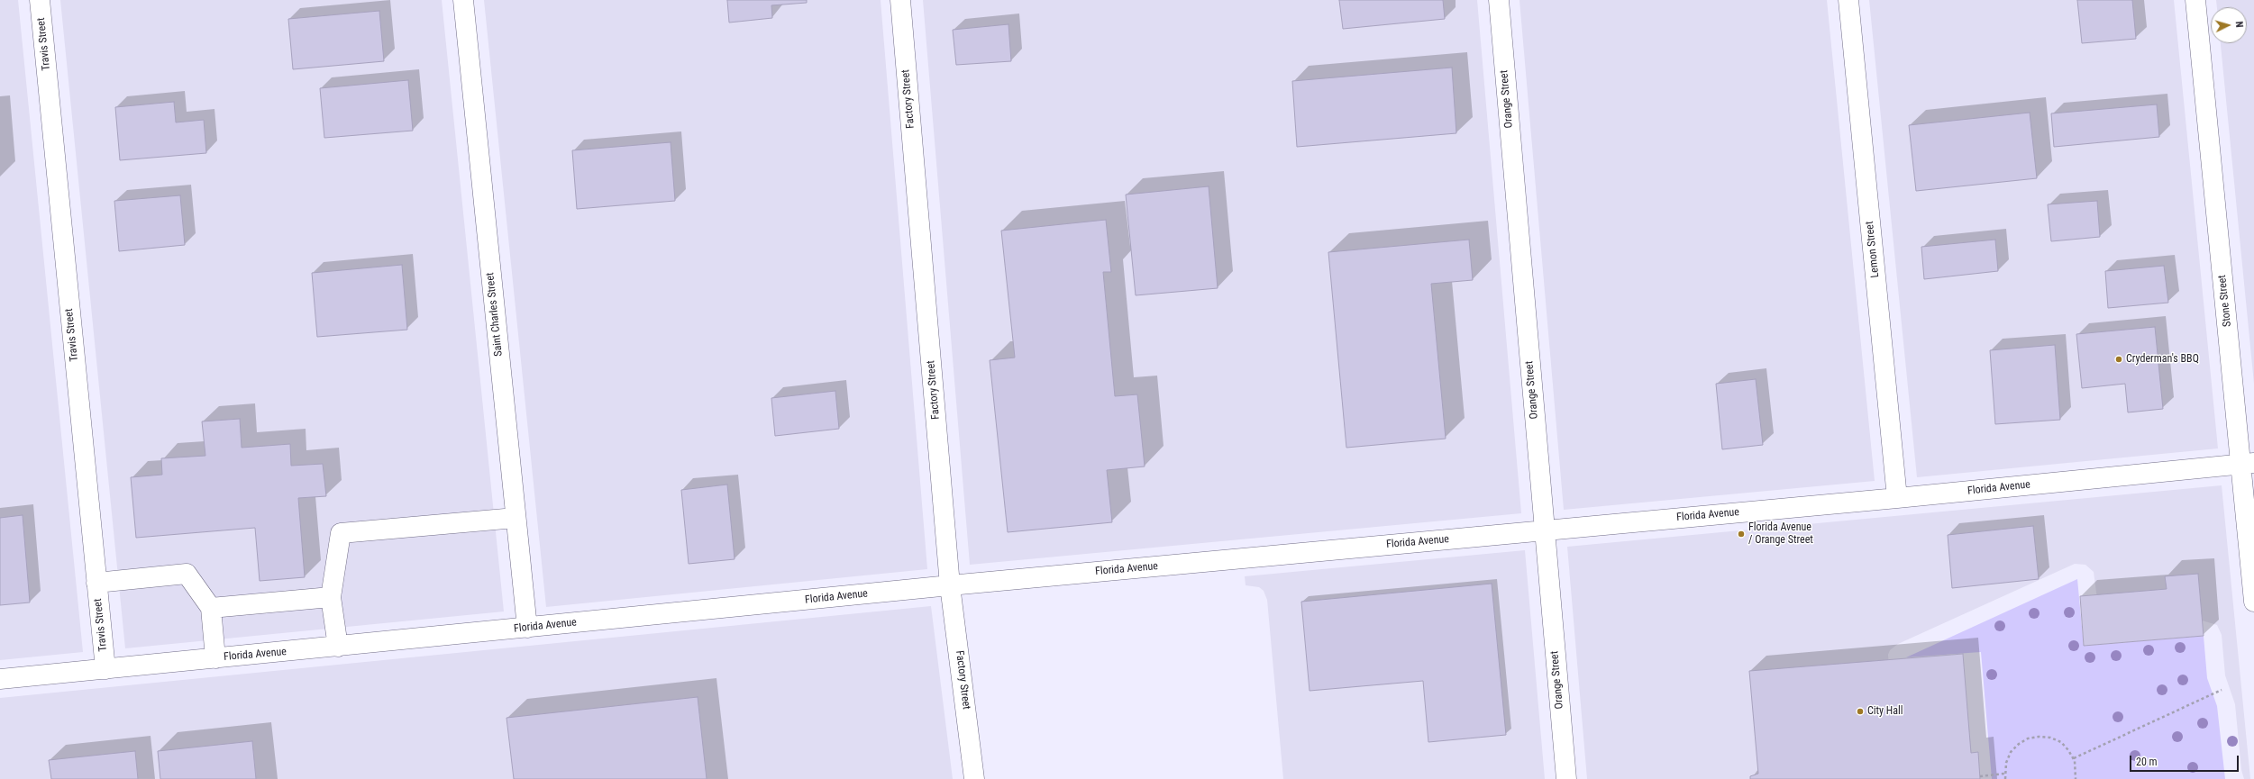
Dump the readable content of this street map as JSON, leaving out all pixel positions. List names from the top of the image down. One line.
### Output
{"streets":{"street":["Travis Street","Factory Street","Orange Street","Lemon Street","Stone Street","Saint Charles Street","Florida Avenue"]},"crossings":[["Travis Street","Florida Avenue"],["Factory Street","Florida Avenue"],["Orange Street","Florida Avenue"],["Lemon Street","Florida Avenue"],["Stone Street","Florida Avenue"],["Saint Charles Street","Florida Avenue"]],"places":["Cryderman's BBQ","Florida Avenue / Orange Street","City Hall"],"scale_bar":"20 m","north":"right"}
